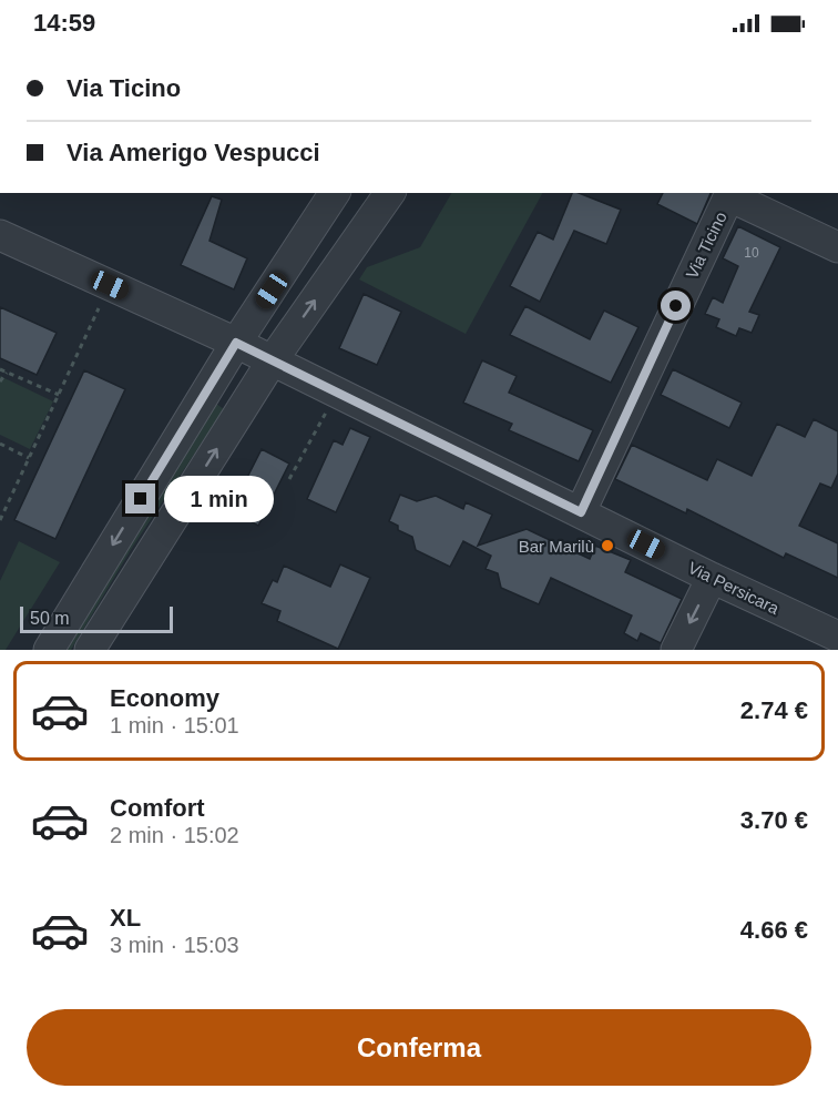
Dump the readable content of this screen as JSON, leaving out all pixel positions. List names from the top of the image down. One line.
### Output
{"streets":{"street":["Via Ticino","Via Persicara"]},"crossings":[["Via Ticino","Via Persicara"]],"places":["Bar Marilù"],"house_numbers":["10"],"scale_bar":"50 m","page":{"status":"14:59","banner":["Via Ticino","Via Amerigo Vespucci"],"bubble":"1 min","scale":"50 m","list":[{"name":"Economy","note":"1 min · 15:01","value":"2.74 €"},{"name":"Comfort","note":"2 min · 15:02","value":"3.70 €"},{"name":"XL","note":"3 min · 15:03","value":"4.66 €"}],"buttons":"Conferma"}}
